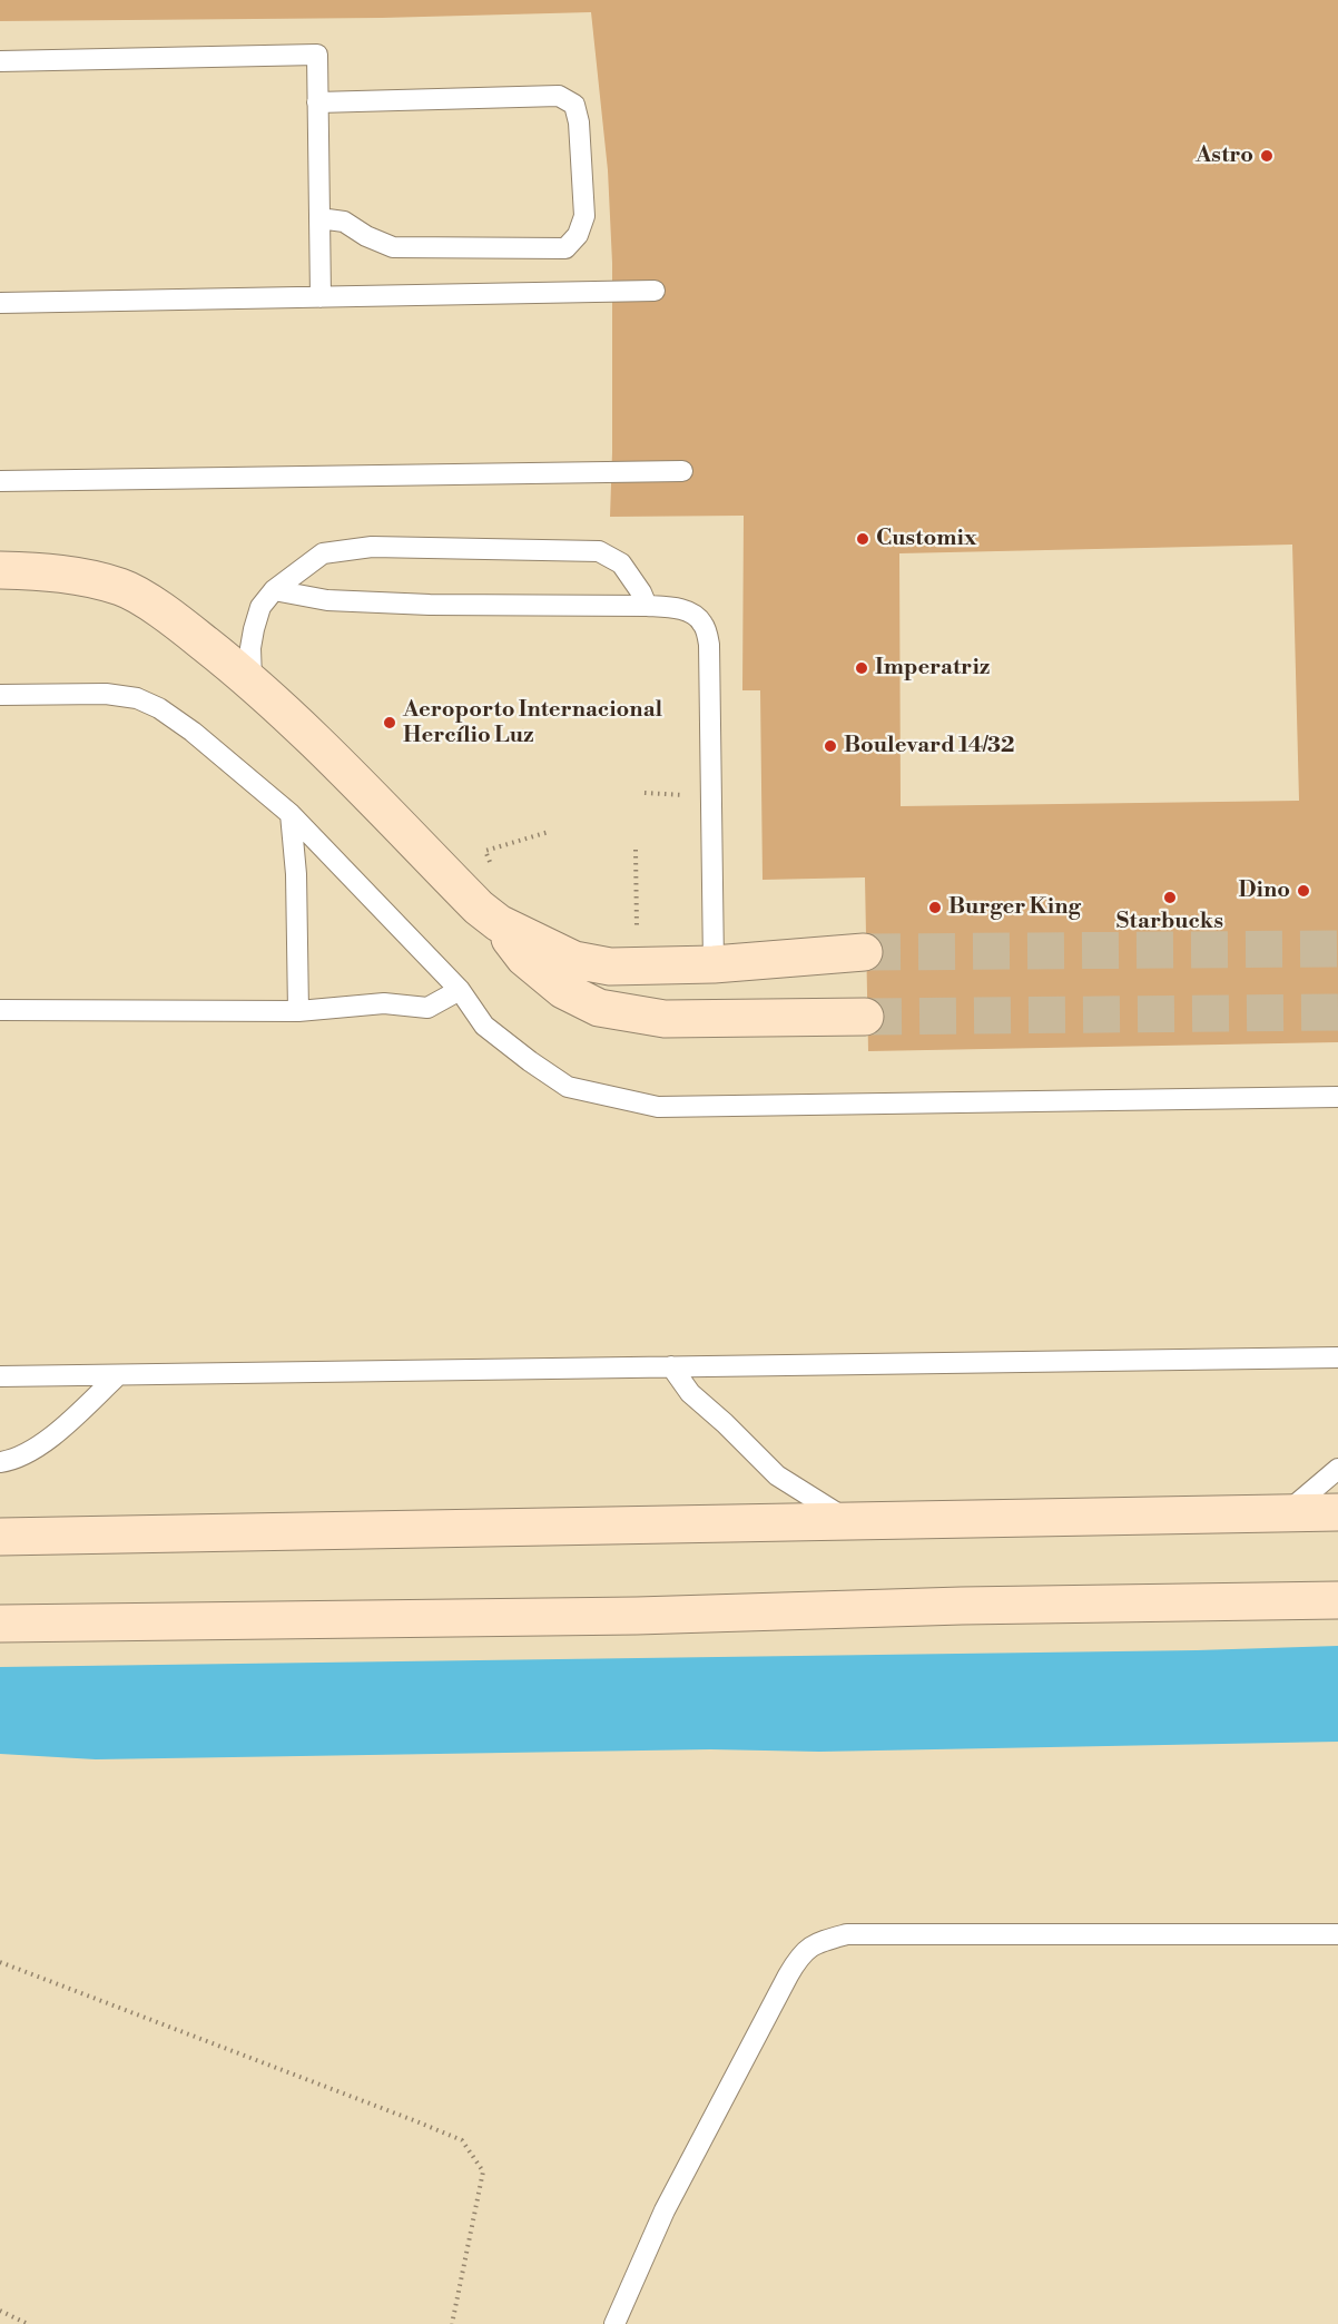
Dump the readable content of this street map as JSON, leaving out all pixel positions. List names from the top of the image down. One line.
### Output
{"places":["Astro","Customix","Imperatriz","Aeroporto Internacional Hercílio Luz","Boulevard 14/32","Dino","Starbucks","Burger King"]}
